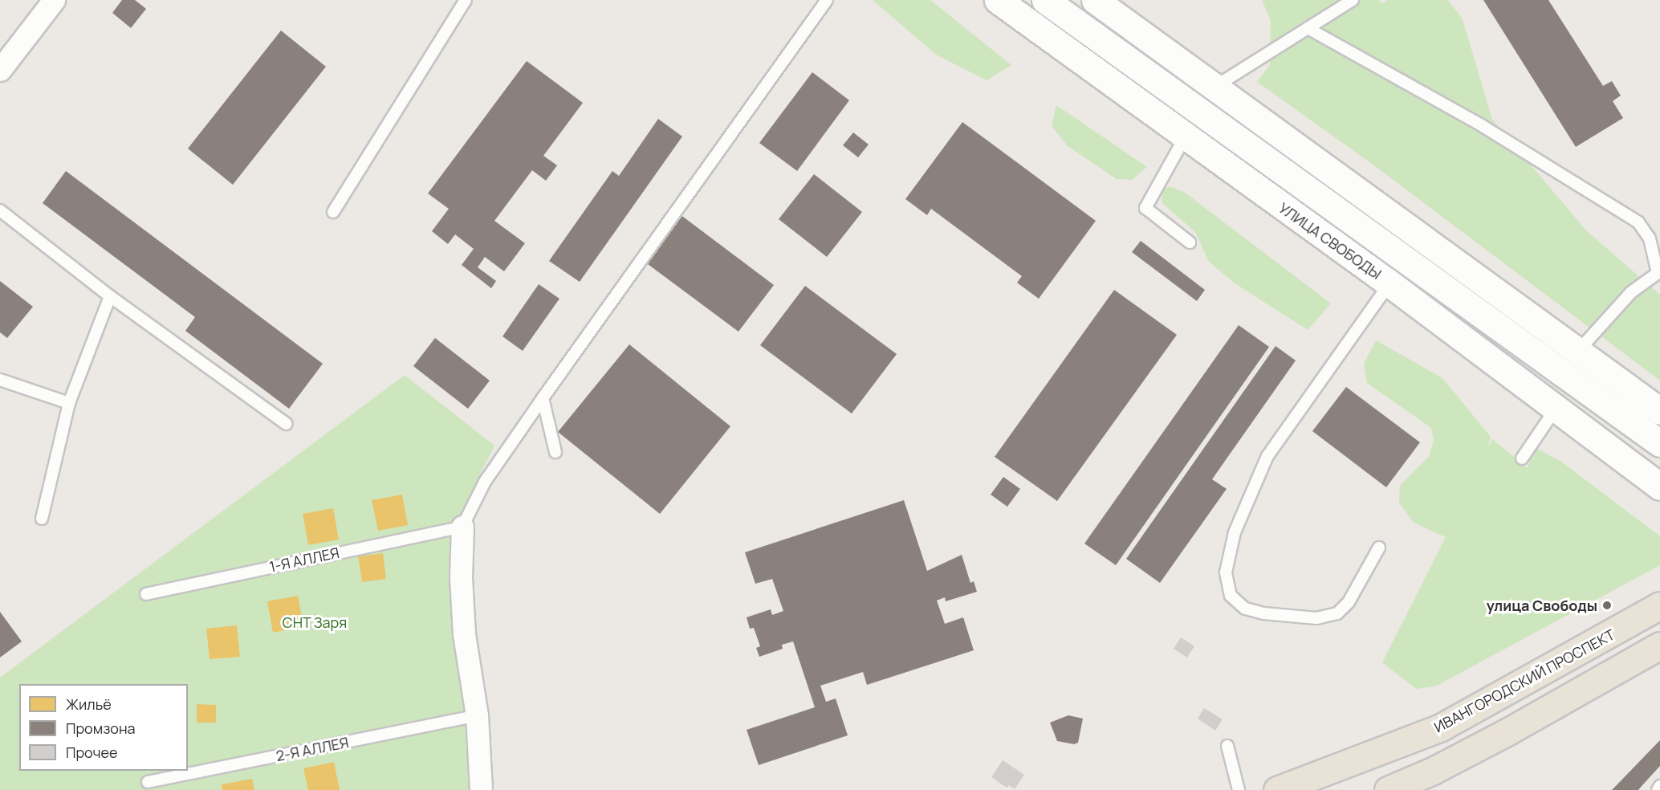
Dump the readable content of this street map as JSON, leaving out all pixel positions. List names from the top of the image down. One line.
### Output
{"streets":{"highway":["ИВАНГОРОДСКИЙ ПРОСПЕКТ"],"main road":["УЛИЦА СВОБОДЫ"],"lane":["1-Я АЛЛЕЯ","2-Я АЛЛЕЯ"]},"parks":["СНТ Заря"],"places":["улица Свободы"],"legend":["Жильё","Промзона","Прочее"]}
